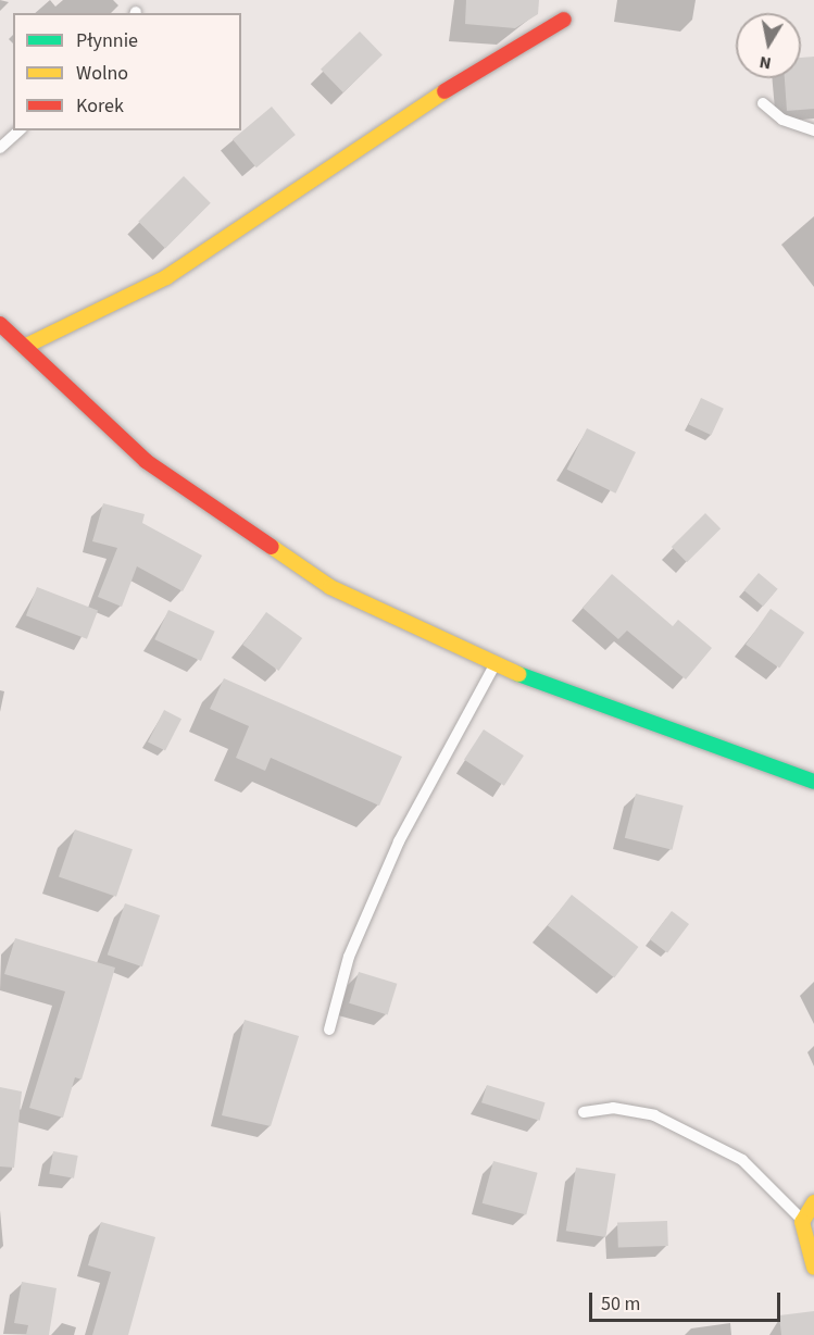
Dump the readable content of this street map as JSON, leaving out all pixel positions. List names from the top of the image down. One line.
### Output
{"legend":["Płynnie","Wolno","Korek"],"scale_bar":"50 m","north":"bottom"}
